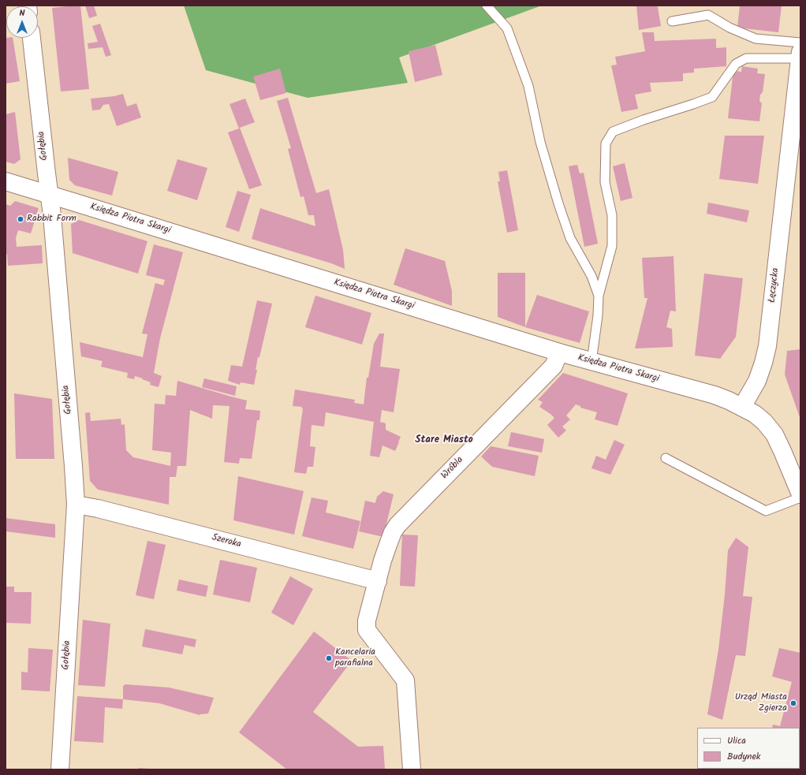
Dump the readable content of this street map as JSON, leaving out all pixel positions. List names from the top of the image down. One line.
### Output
{"streets":{"street":["Gołębia","Księdza Piotra Skargi","Łęczycka","Wróbla","Szeroka"]},"crossings":[["Gołębia","Księdza Piotra Skargi"],["Gołębia","Szeroka"],["Księdza Piotra Skargi","Łęczycka"],["Księdza Piotra Skargi","Wróbla"],["Wróbla","Szeroka"]],"districts":["Stare Miasto"],"places":["Rabbit Form","Kancelaria parafialna","Urząd Miasta Zgierza"],"legend":["Ulica","Budynek"],"north":"top"}
